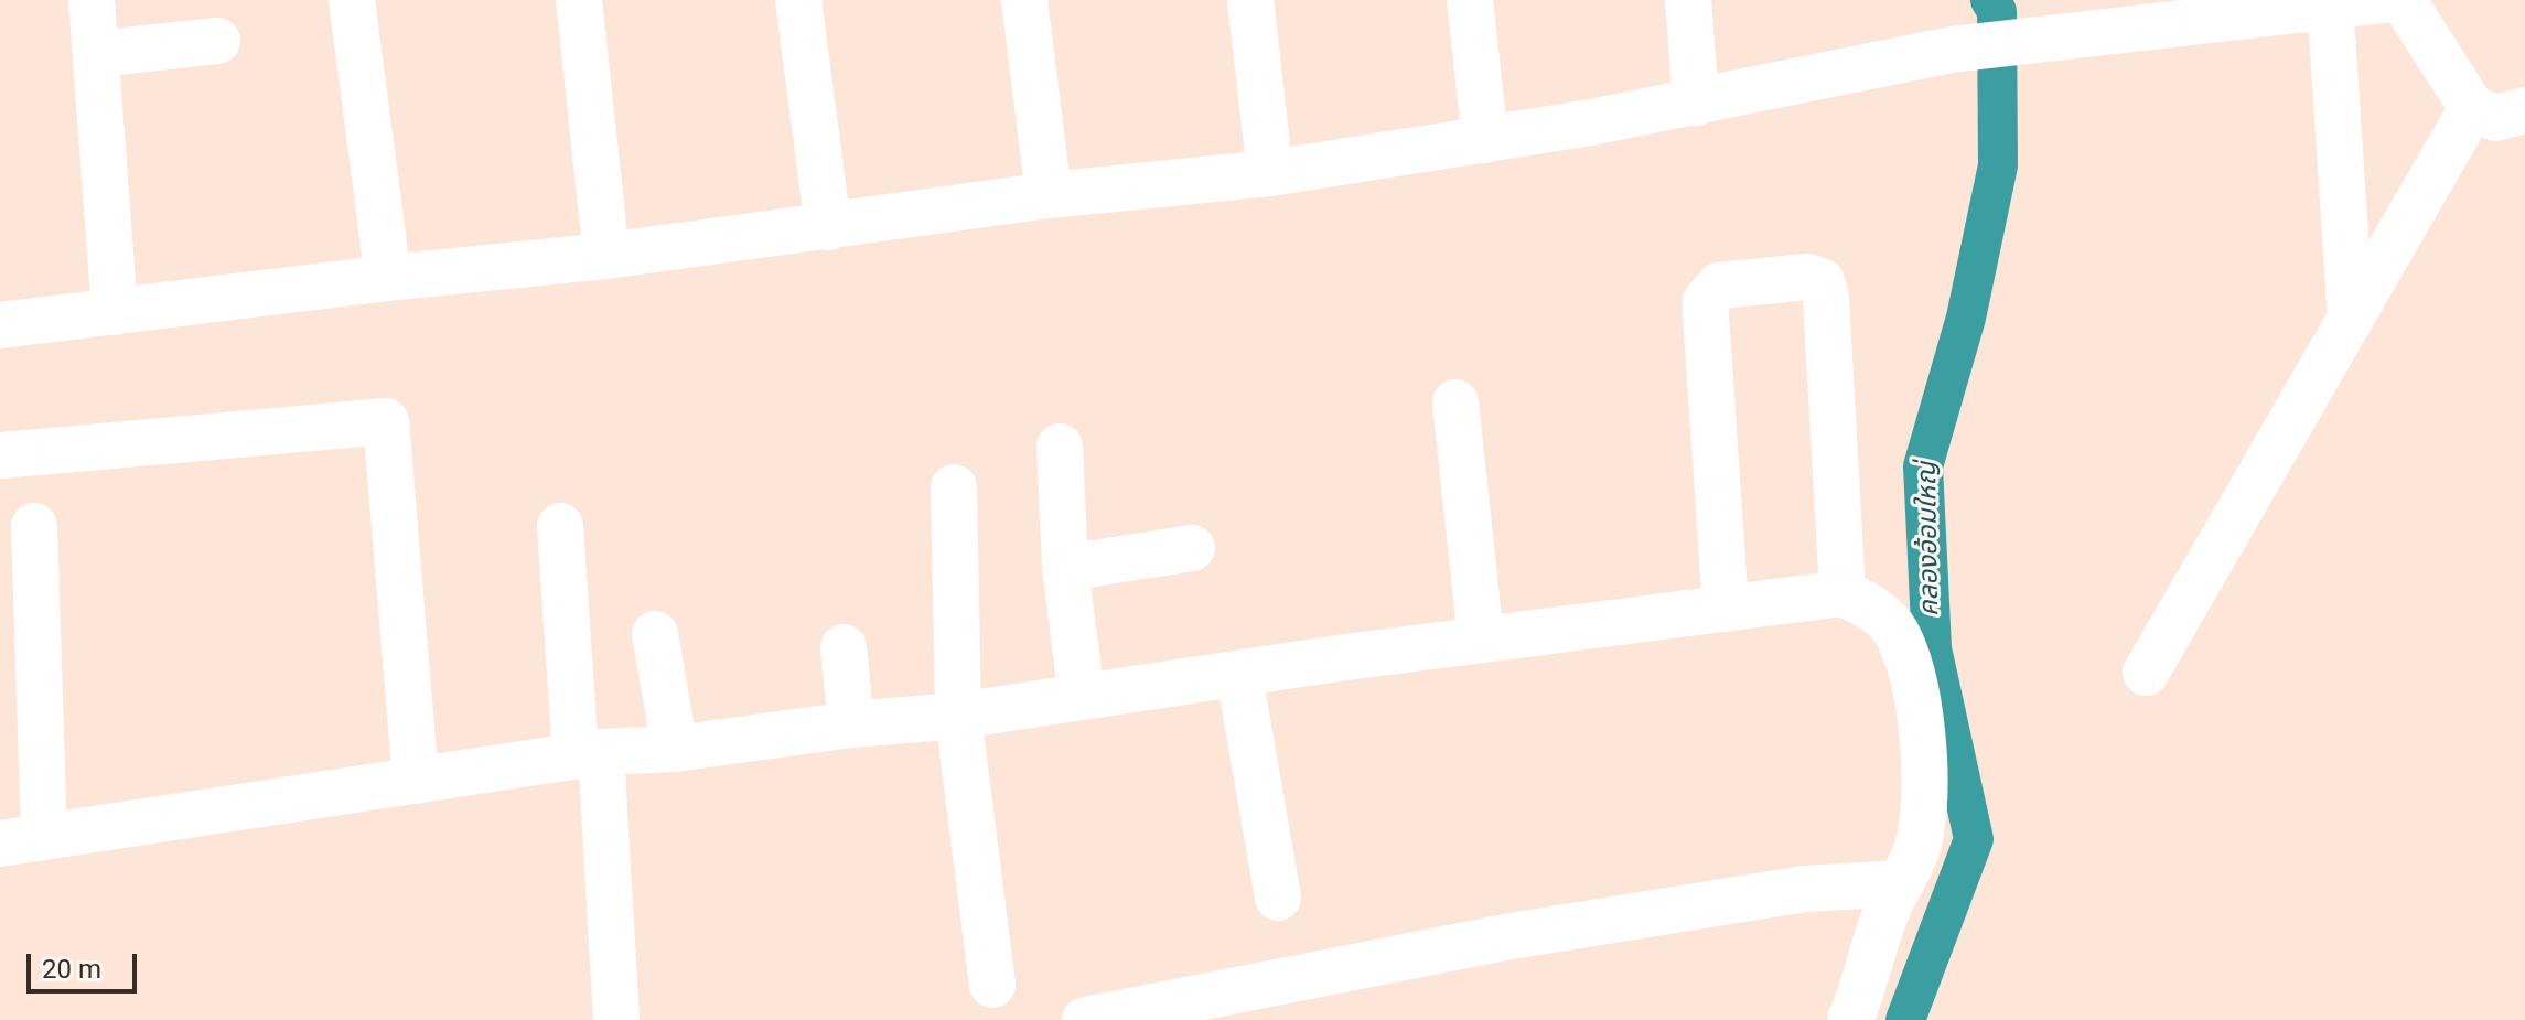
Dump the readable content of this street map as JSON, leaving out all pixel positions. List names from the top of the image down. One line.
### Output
{"water":["คลองอ้อมใหญ่"],"scale_bar":"20 m"}
